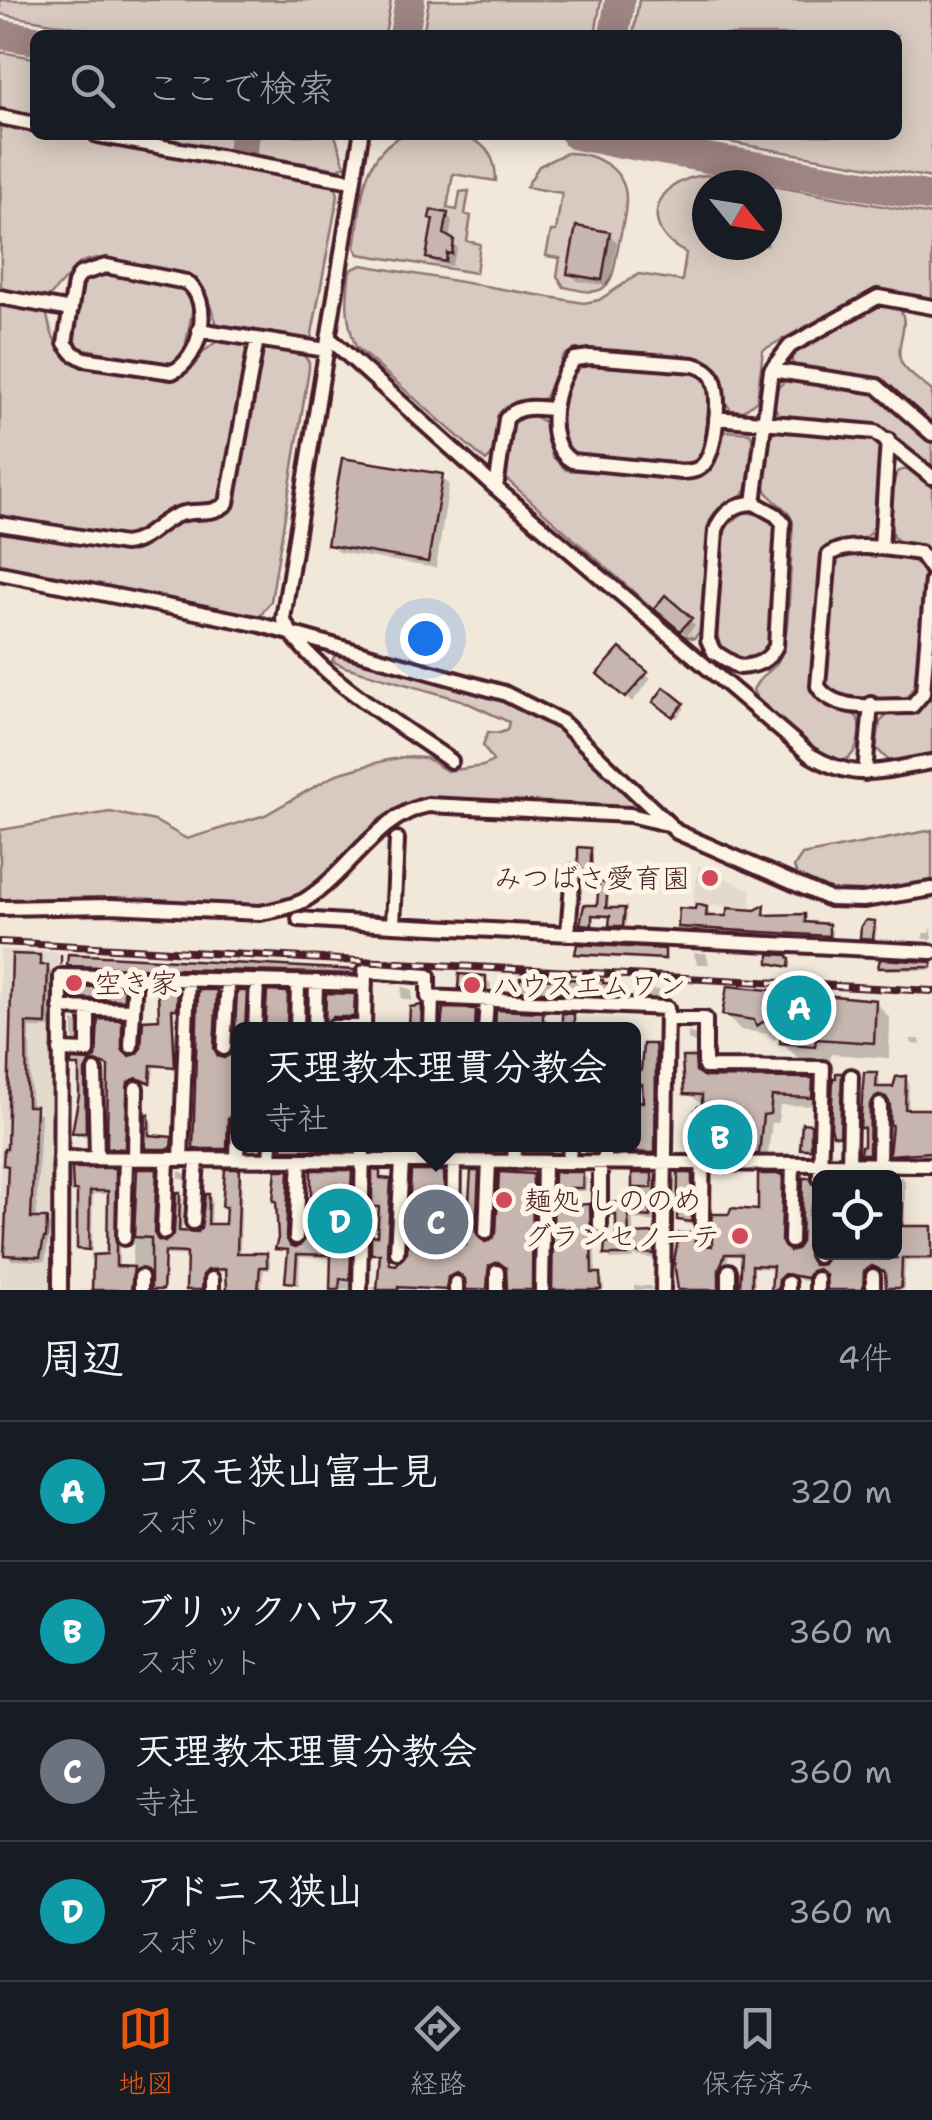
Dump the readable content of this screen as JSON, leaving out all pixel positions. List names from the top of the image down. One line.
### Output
{"places":["みつばさ愛育園","空き家","ハウスエムワン","麺処 しののめ","グランセノーテ"],"north":"bottom right","page":{"search":"ここで検索","pins":["A","B","D","C"],"popup":["天理教本理貫分教会","寺社"],"heading":["周辺","4件"],"list":[{"mark":"A","name":"コスモ狭山富士見","note":"スポット","value":"320 m"},{"mark":"B","name":"ブリックハウス","note":"スポット","value":"360 m"},{"mark":"C","name":"天理教本理貫分教会","note":"寺社","value":"360 m"},{"mark":"D","name":"アドニス狭山","note":"スポット","value":"360 m"}],"nav":["地図","経路","保存済み"]}}
